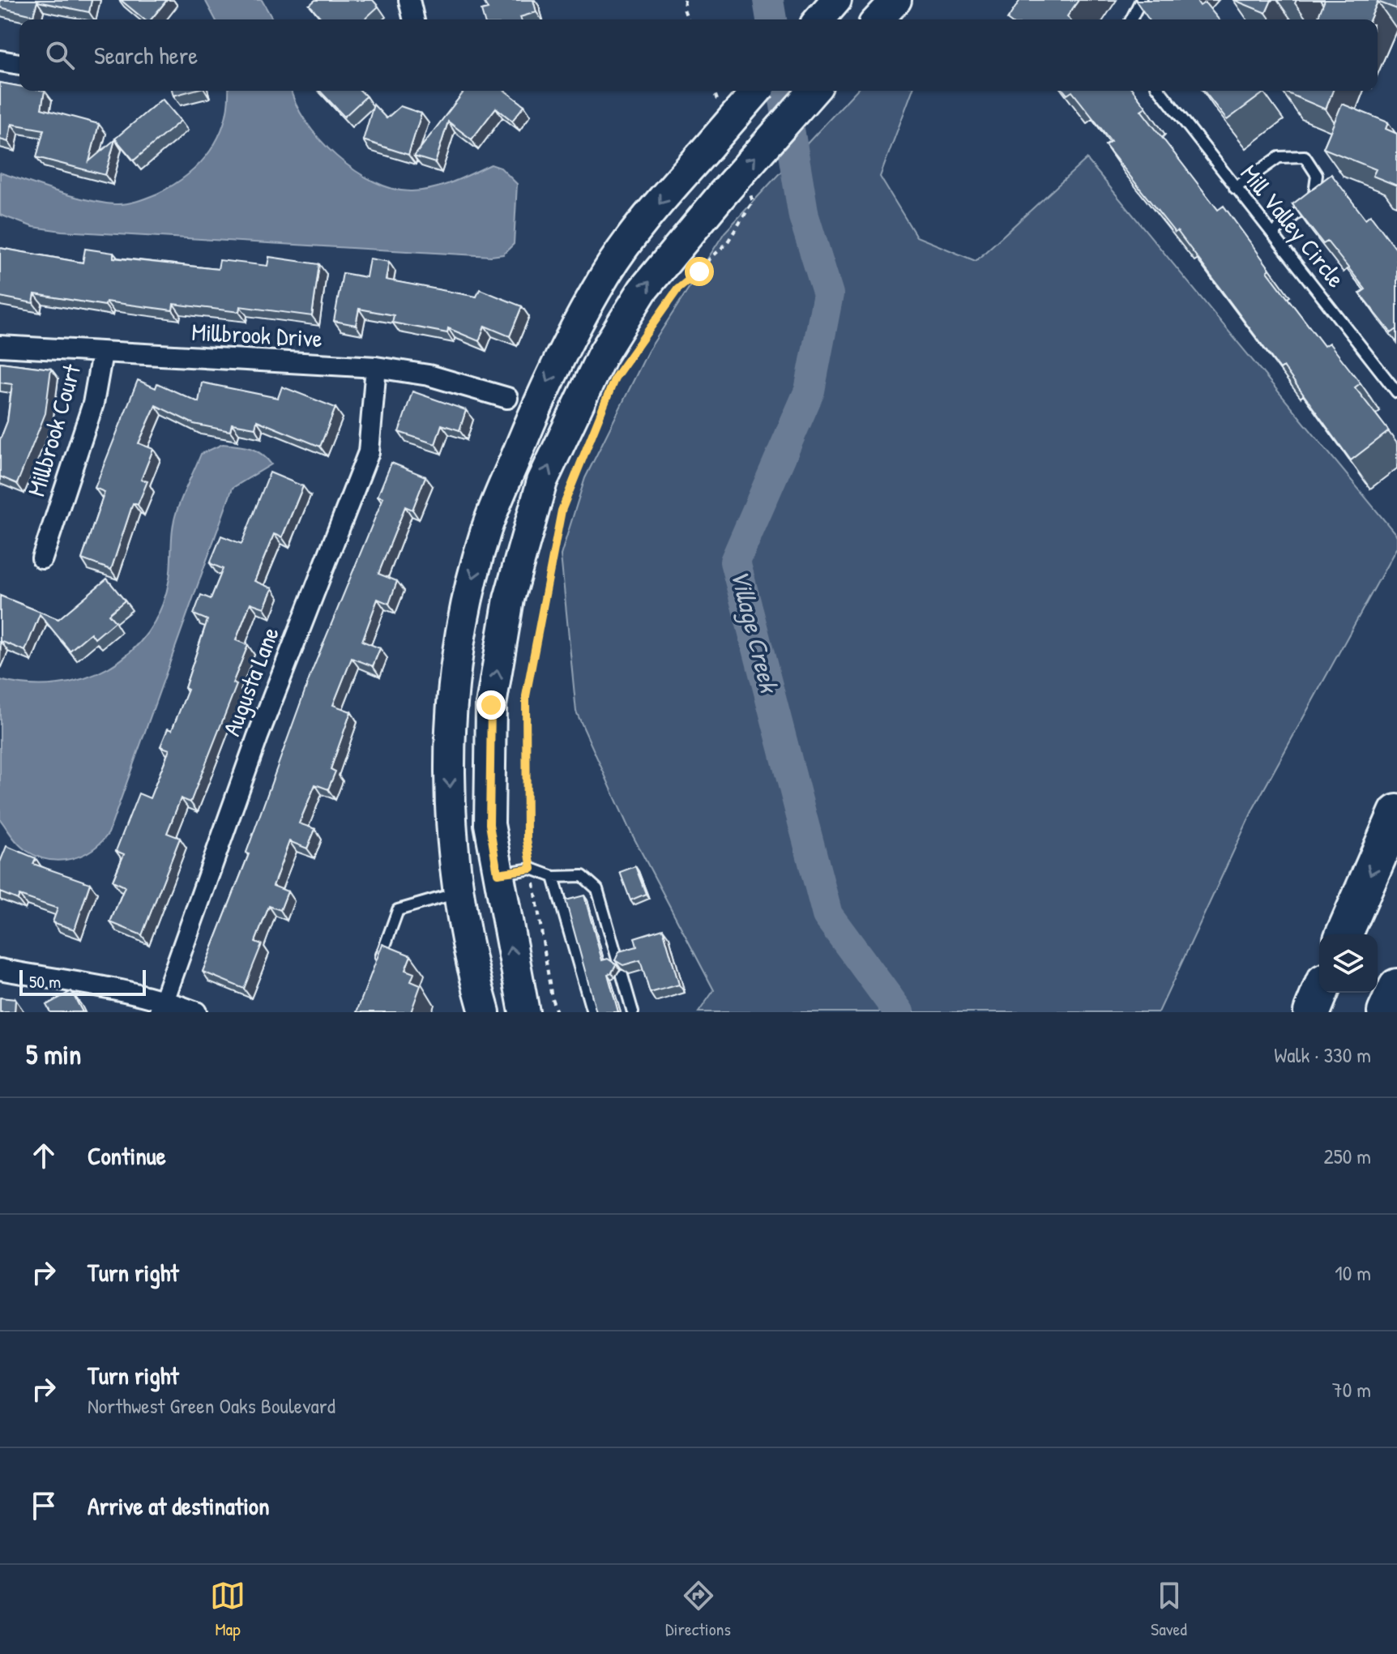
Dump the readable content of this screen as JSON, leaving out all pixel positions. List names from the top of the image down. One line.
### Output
{"streets":{"street":["Millbrook Drive","Millbrook Court","Augusta Lane"],"lane":["Mill Valley Circle"]},"crossings":[["Millbrook Drive","Millbrook Court"],["Millbrook Drive","Augusta Lane"]],"water":["Village Creek"],"scale_bar":"50 m","page":{"search":"Search here","scale":"50 m","heading":["5 min","Walk · 330 m"],"list":[["Continue","250 m"],["Turn right","10 m"],["Turn right","Northwest Green Oaks Boulevard","70 m"],"Arrive at destination"],"nav":["Map","Directions","Saved"]}}
